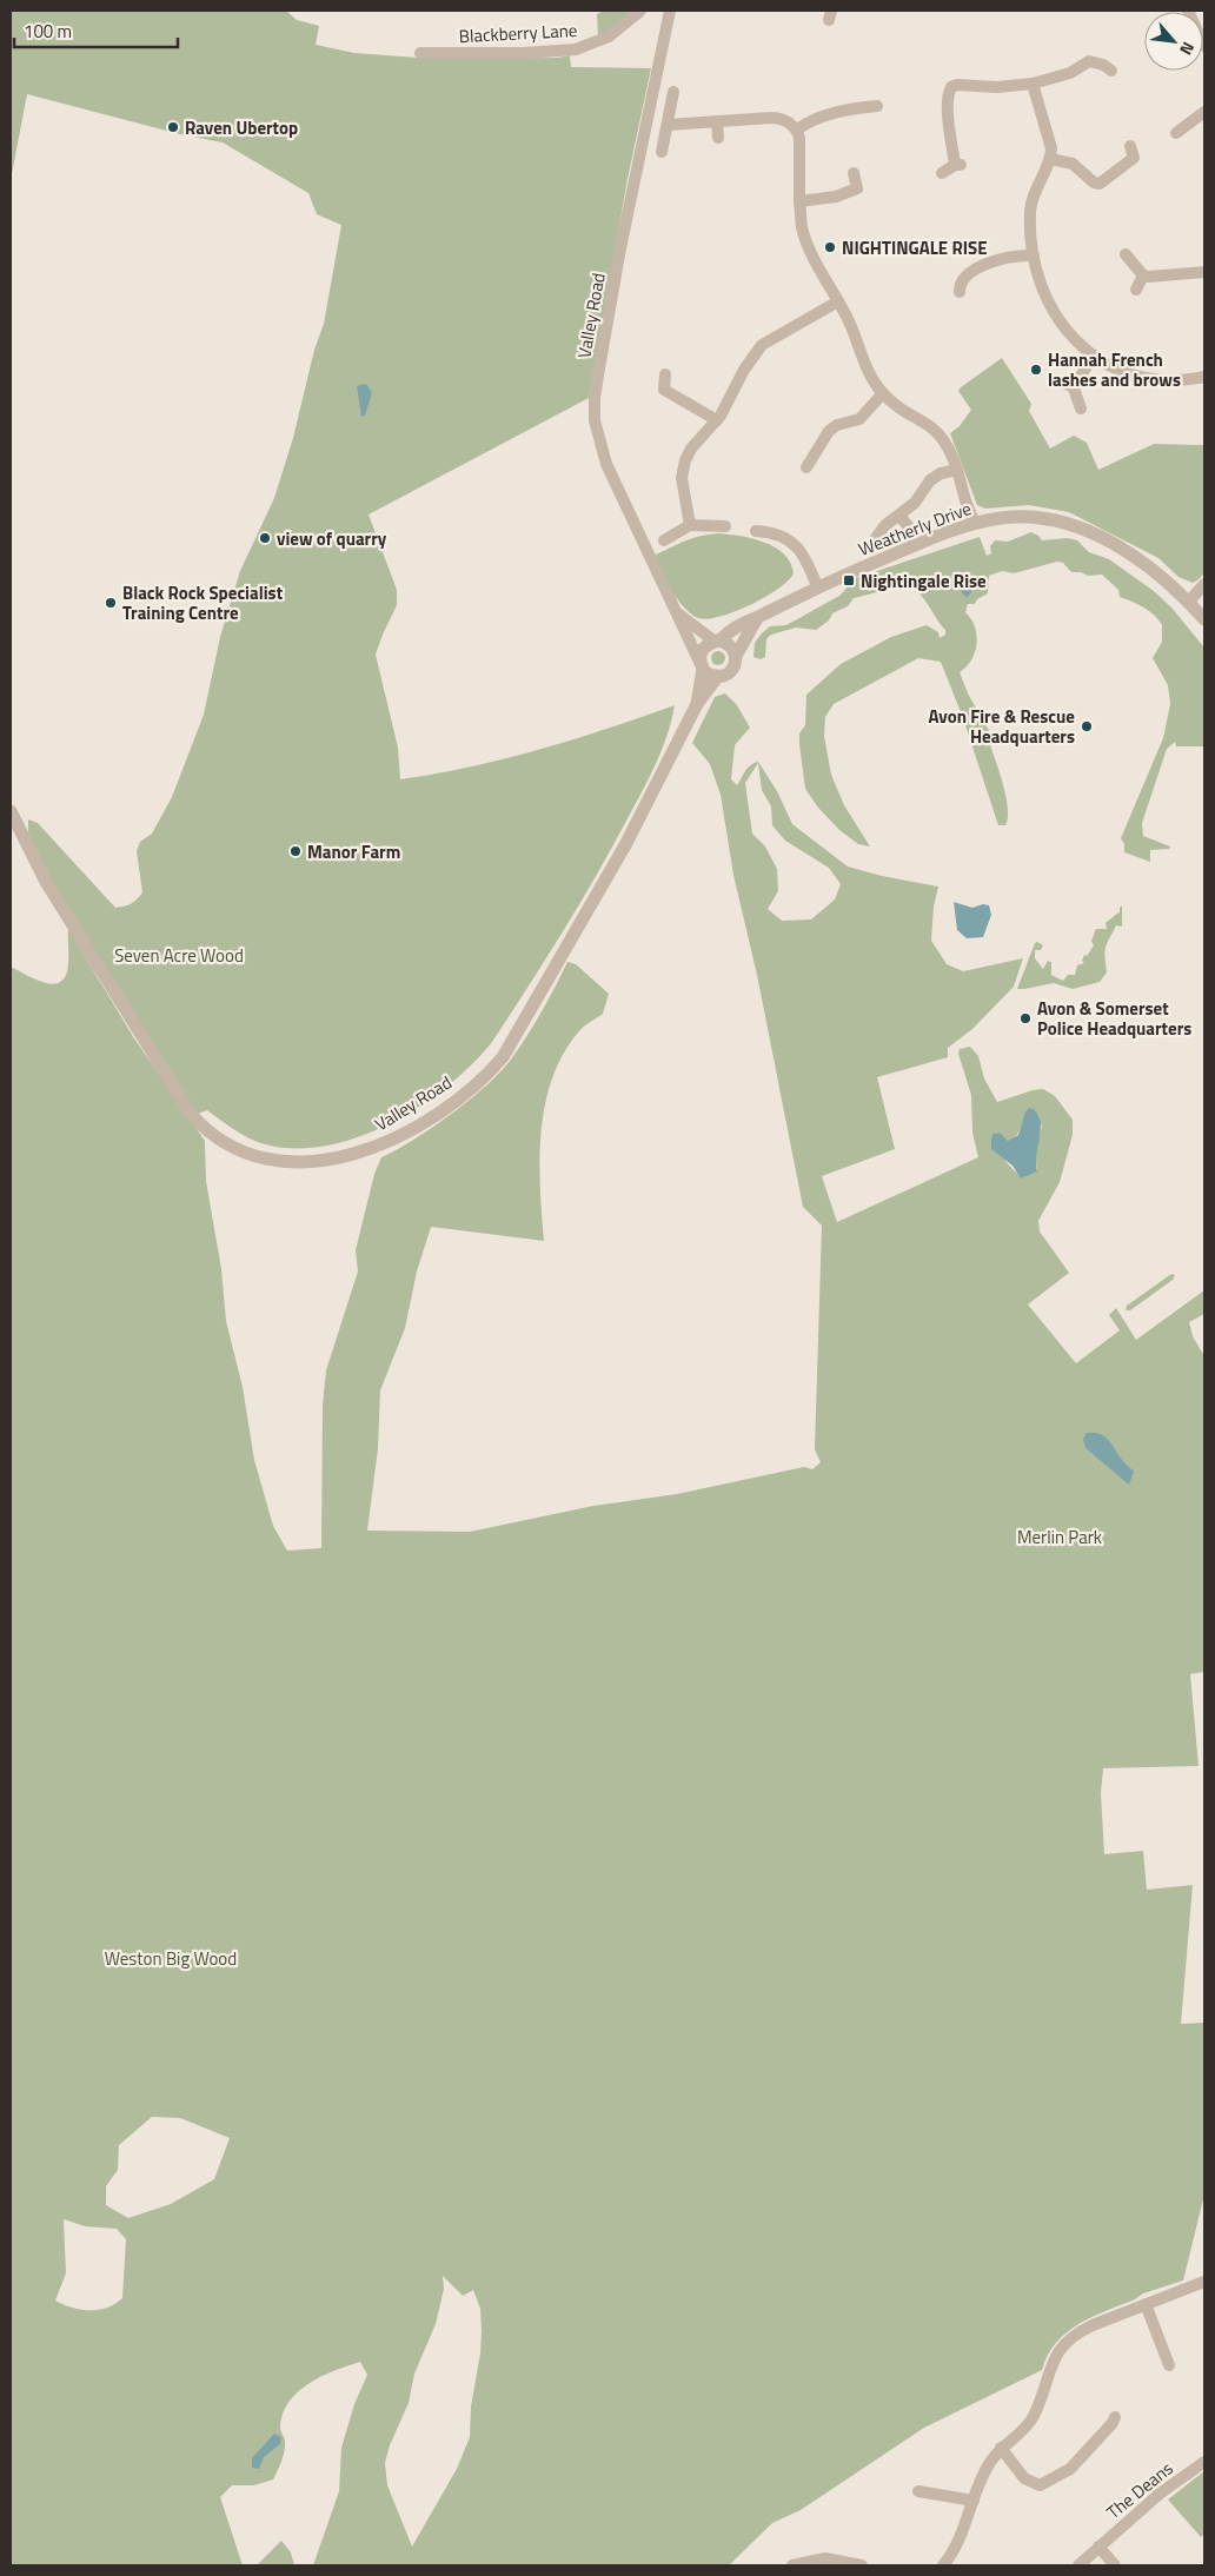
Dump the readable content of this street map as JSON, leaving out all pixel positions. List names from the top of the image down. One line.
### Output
{"streets":{"street":["Blackberry Lane","Valley Road","Weatherly Drive","The Deans"]},"crossings":[["Valley Road","Weatherly Drive"]],"parks":["Seven Acre Wood","Merlin Park","Weston Big Wood"],"places":{"other":["Raven Ubertop","NIGHTINGALE RISE","Hannah French lashes and brows","view of quarry","Black Rock Specialist Training Centre","Avon Fire & Rescue Headquarters","Manor Farm","Avon & Somerset Police Headquarters"],"transit":["Nightingale Rise"]},"scale_bar":"100 m","north":"bottom right"}
